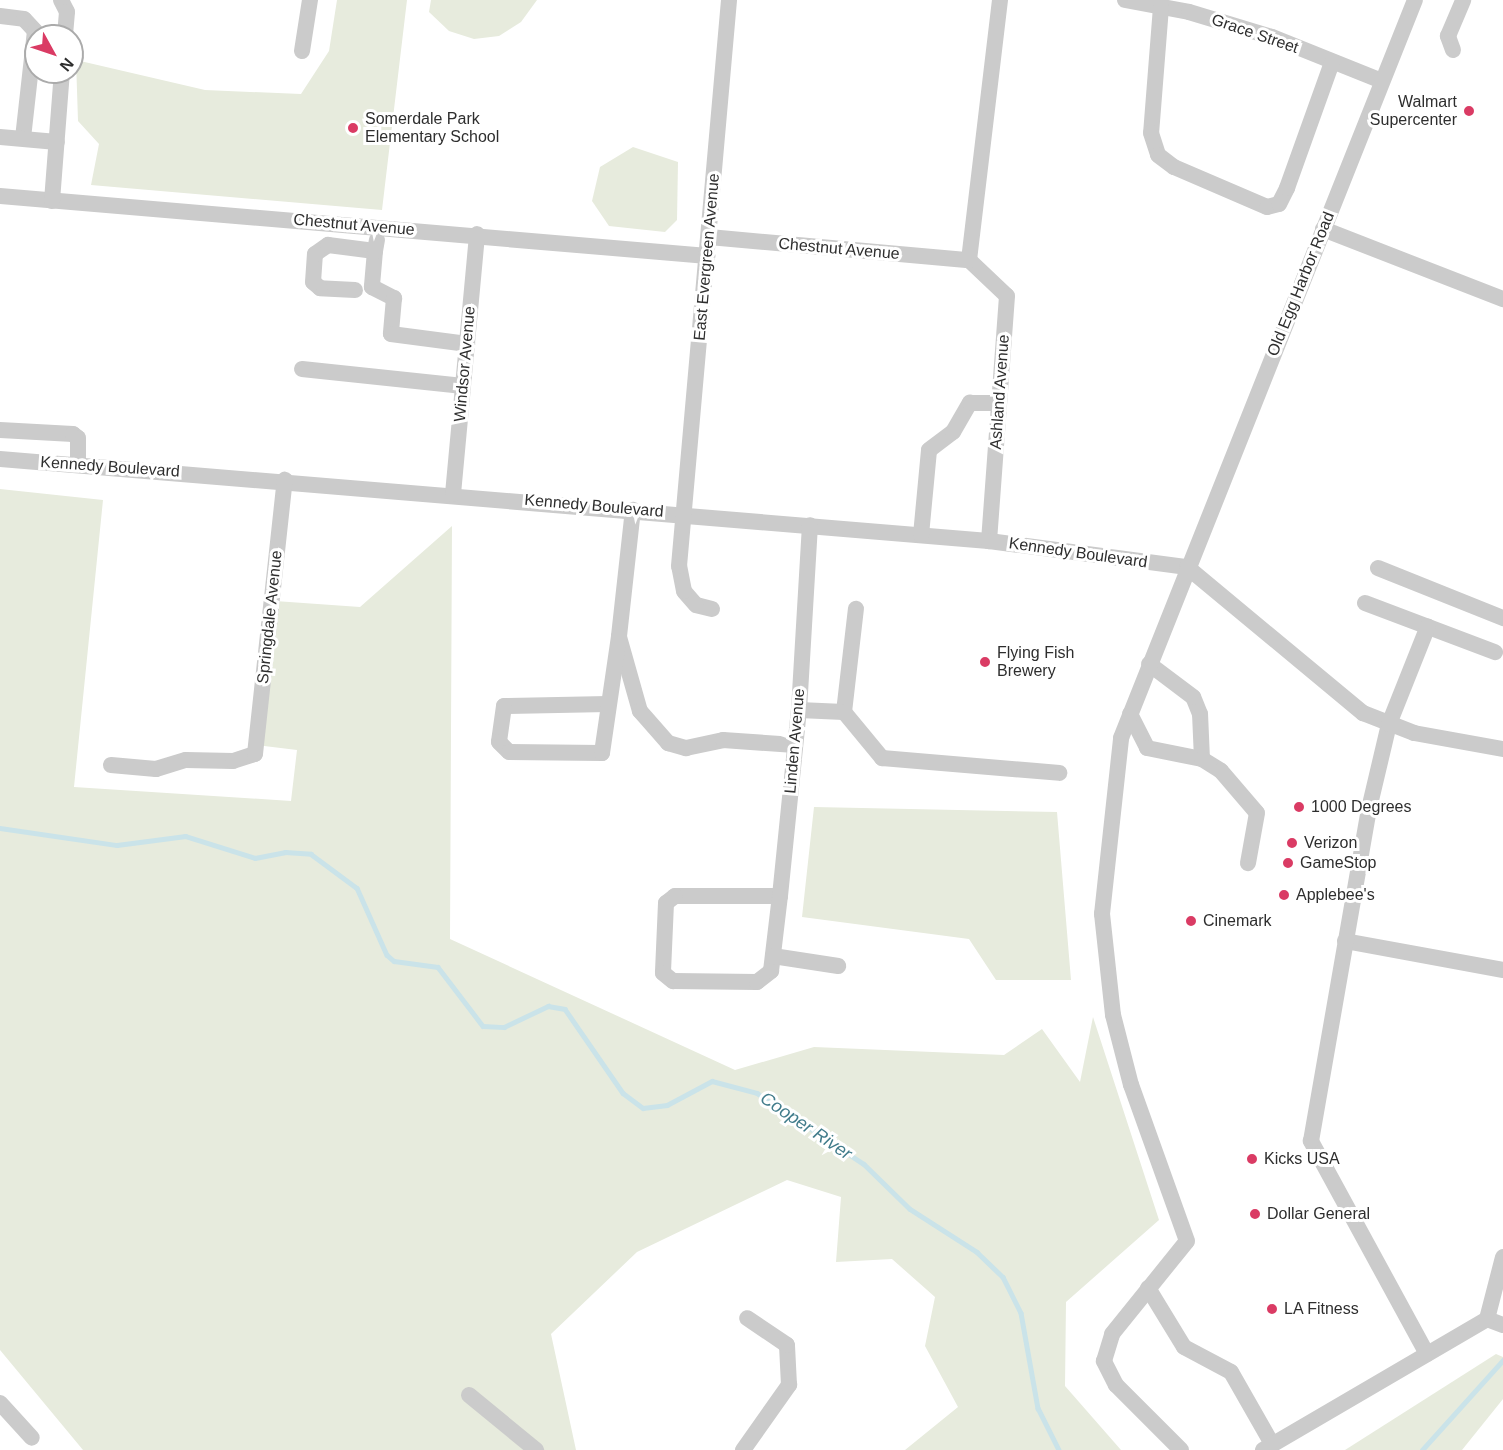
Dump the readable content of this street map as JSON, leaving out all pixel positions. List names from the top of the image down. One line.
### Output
{"streets":{"street":["Grace Street","Chestnut Avenue","East Evergreen Avenue","Old Egg Harbor Road","Windsor Avenue","Ashland Avenue","Kennedy Boulevard","Springdale Avenue","Linden Avenue"]},"crossings":[["Grace Street","Old Egg Harbor Road"],["Chestnut Avenue","East Evergreen Avenue"],["Chestnut Avenue","Windsor Avenue"],["Chestnut Avenue","Ashland Avenue"],["East Evergreen Avenue","Kennedy Boulevard"],["Old Egg Harbor Road","Kennedy Boulevard"],["Windsor Avenue","Kennedy Boulevard"],["Ashland Avenue","Kennedy Boulevard"],["Kennedy Boulevard","Springdale Avenue"],["Kennedy Boulevard","Linden Avenue"]],"water":["Cooper River"],"places":["Walmart Supercenter","Somerdale Park Elementary School","Flying Fish Brewery","1000 Degrees","Verizon","GameStop","Applebee's","Cinemark","Kicks USA","Dollar General","LA Fitness"],"north":"bottom right"}
